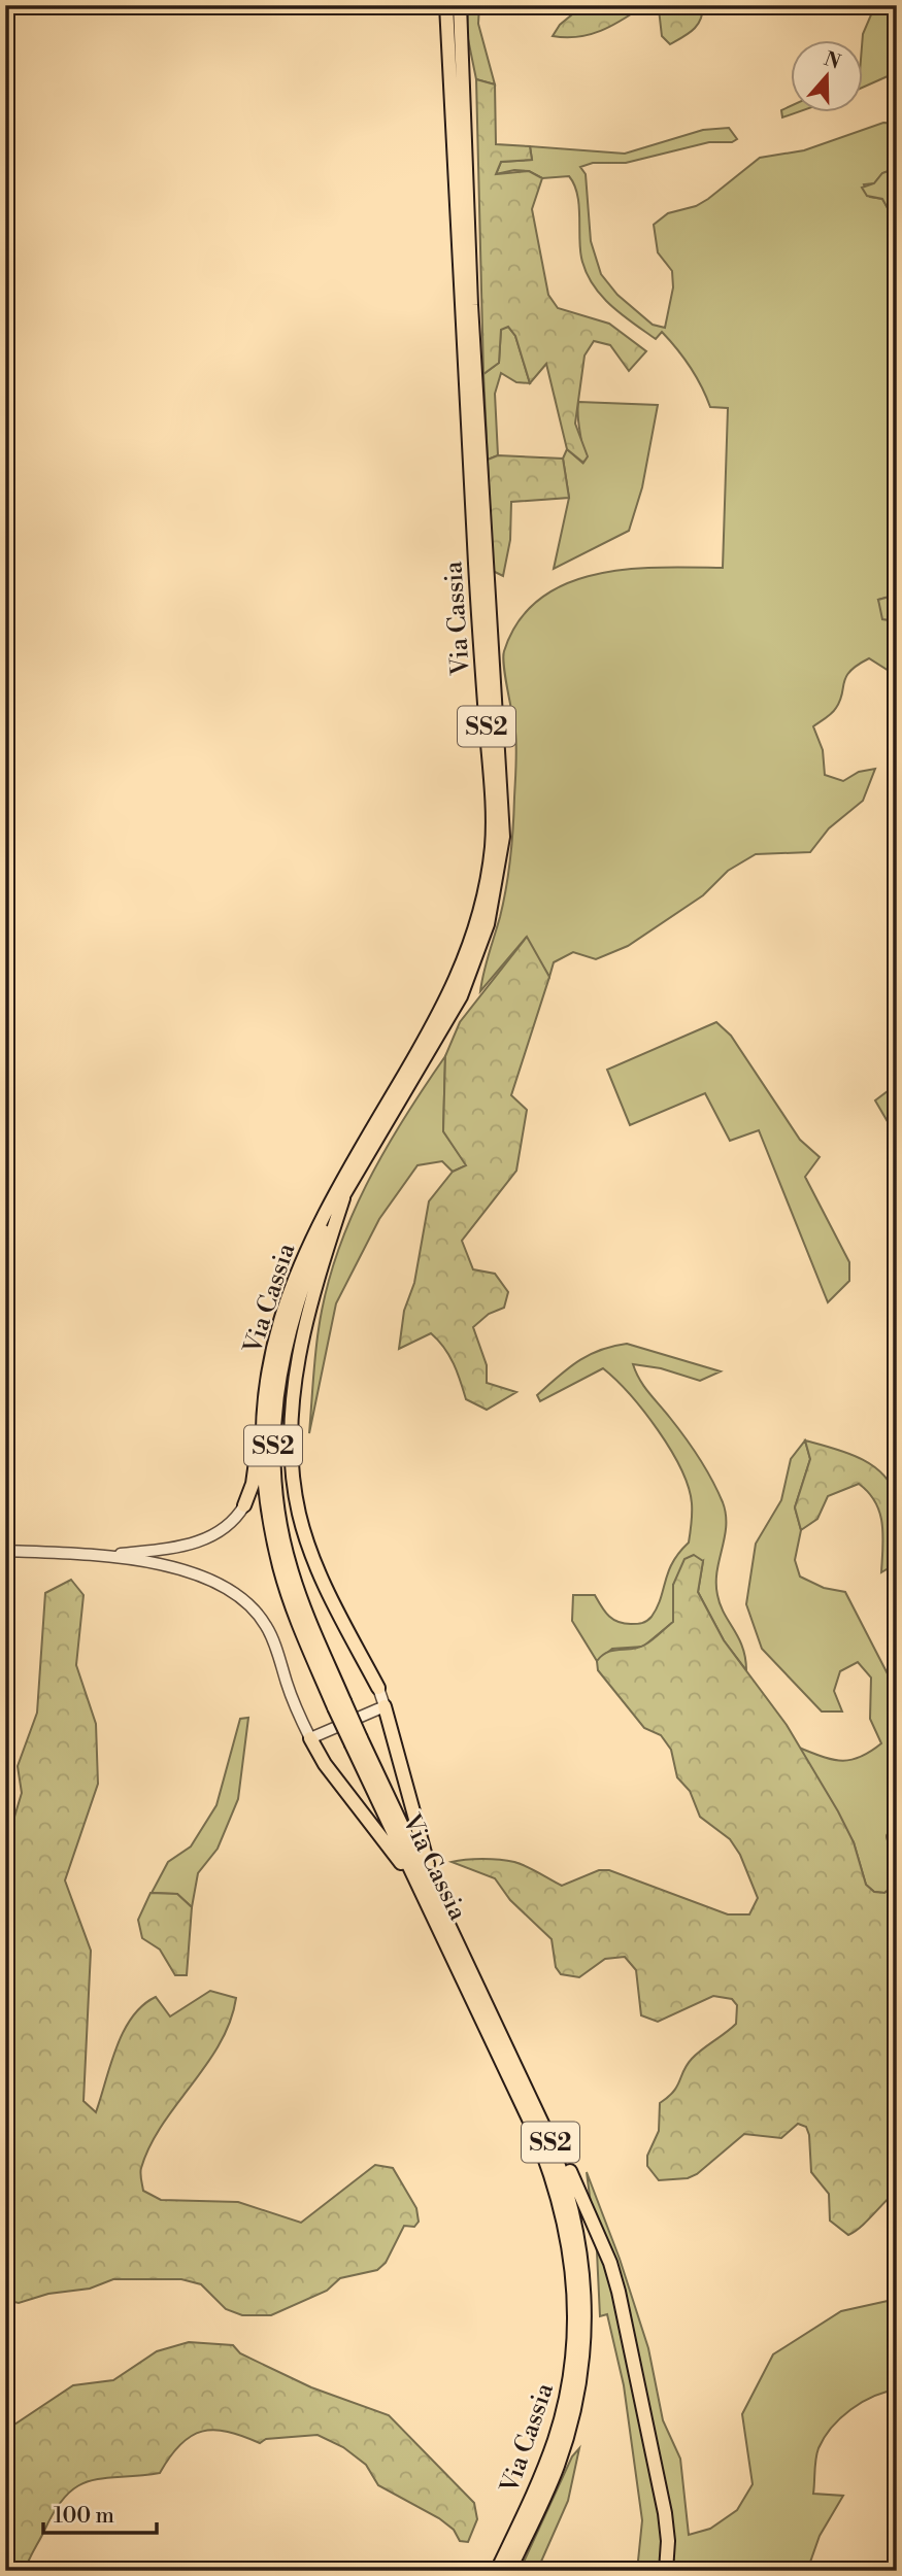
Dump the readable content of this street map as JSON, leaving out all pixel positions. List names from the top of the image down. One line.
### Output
{"streets":{"highway":["Via Cassia","SS2"]},"scale_bar":"100 m","north":"top"}
